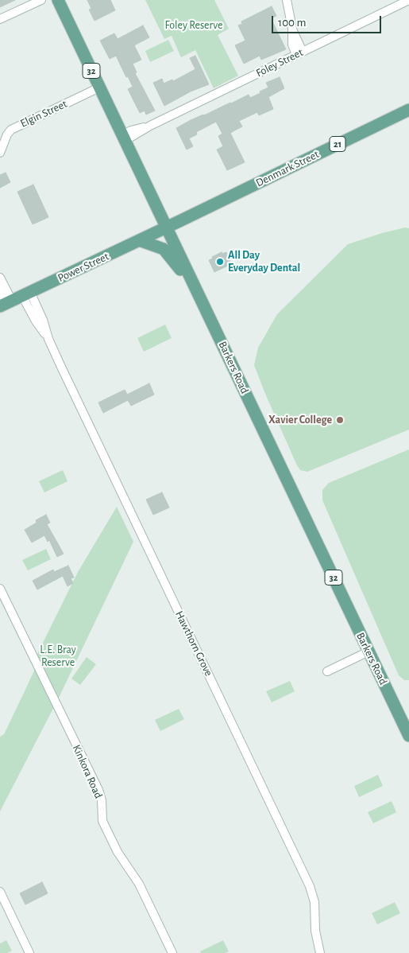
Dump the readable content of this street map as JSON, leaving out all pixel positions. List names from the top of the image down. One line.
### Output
{"streets":{"main road":["32","21","Denmark Street","Power Street","Barkers Road"],"street":["Foley Street","Elgin Street","Hawthorn Grove","Kinkora Road"]},"crossings":[["Foley Street","Barkers Road"],["Elgin Street","Barkers Road"],["Denmark Street","Power Street"],["Denmark Street","Barkers Road"],["Power Street","Barkers Road"],["Power Street","Hawthorn Grove"]],"parks":["Foley Reserve","L.E. Bray Reserve"],"places":["All Day Everyday Dental","Xavier College"],"scale_bar":"100 m"}
